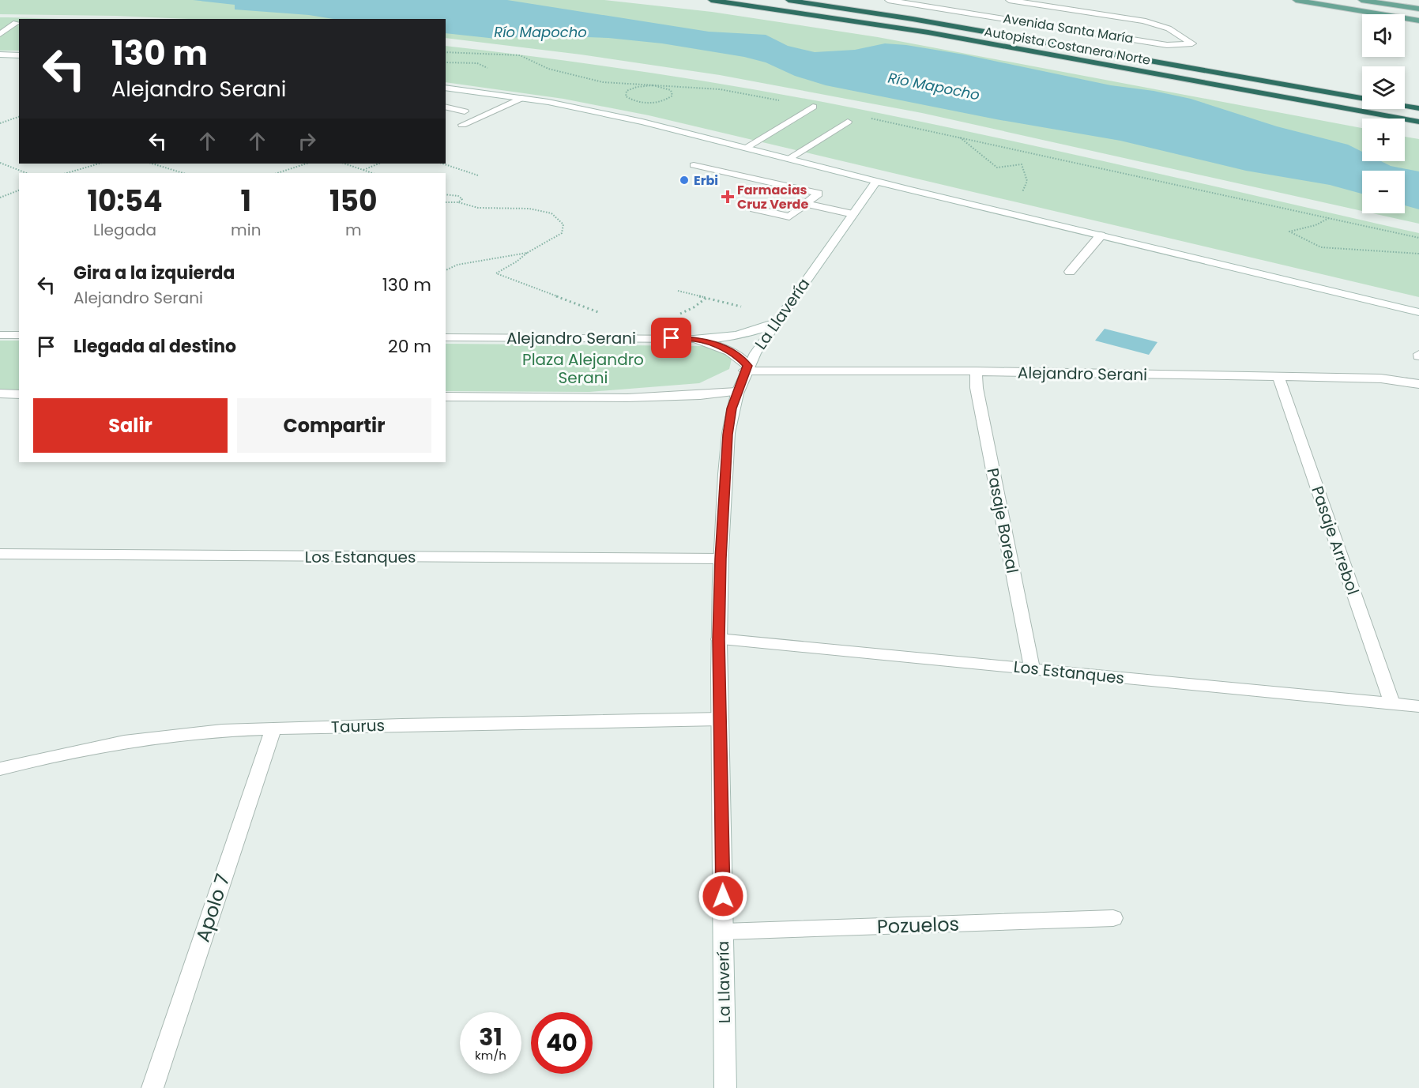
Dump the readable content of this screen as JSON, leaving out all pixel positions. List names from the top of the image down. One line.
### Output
{"streets":{"highway":["Autopista Costanera Norte"],"street":["Avenida Santa María","La Llavería","Alejandro Serani","Pasaje Boreal","Pasaje Arrebol","Los Estanques","Taurus","Apolo 7","Pozuelos"]},"crossings":[["La Llavería","Alejandro Serani"],["La Llavería","Los Estanques"],["La Llavería","Taurus"],["La Llavería","Pozuelos"],["Alejandro Serani","Pasaje Boreal"],["Alejandro Serani","Pasaje Arrebol"],["Pasaje Boreal","Los Estanques"],["Pasaje Arrebol","Los Estanques"],["Taurus","Apolo 7"]],"water":["Río Mapocho"],"parks":["Plaza Alejandro Serani"],"places":{"other":["Erbi"],"health":["Farmacias Cruz Verde"]},"page":{"map_buttons":["+","−"],"turn":["130 m","Alejandro Serani"],"eta":["10:54","Llegada","1","min","150","m"],"list":[{"name":"Gira a la izquierda","note":"Alejandro Serani","value":"130 m"},{"name":"Llegada al destino","value":"20 m"}],"buttons":["Salir","Compartir"],"speed":"31 km/h","limit":"40"}}
